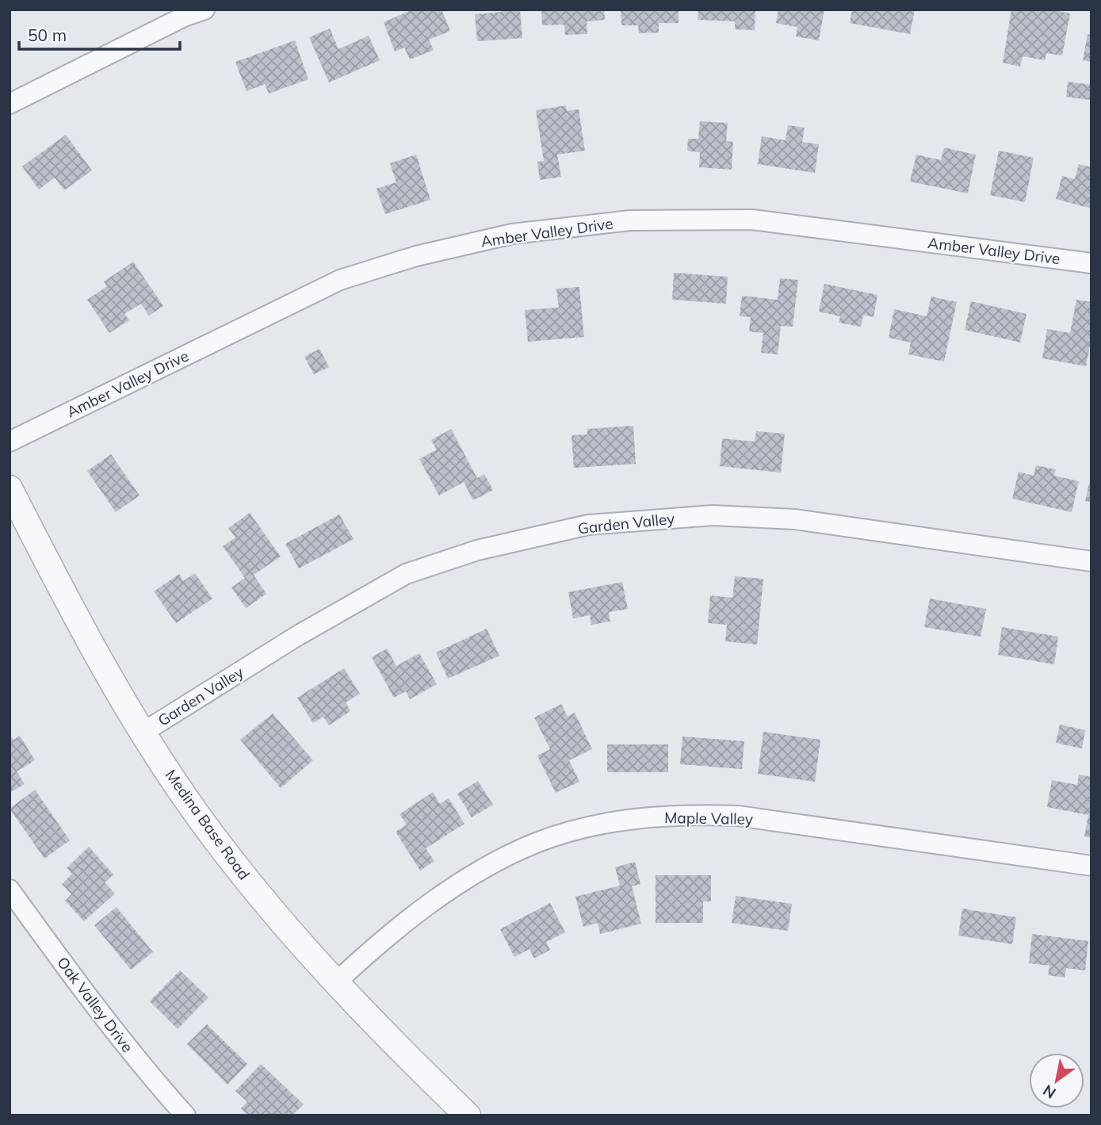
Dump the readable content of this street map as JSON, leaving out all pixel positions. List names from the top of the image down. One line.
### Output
{"streets":{"street":["Amber Valley Drive","Garden Valley","Maple Valley","Medina Base Road","Oak Valley Drive"]},"crossings":[["Garden Valley","Medina Base Road"],["Maple Valley","Medina Base Road"]],"scale_bar":"50 m","north":"bottom left"}
